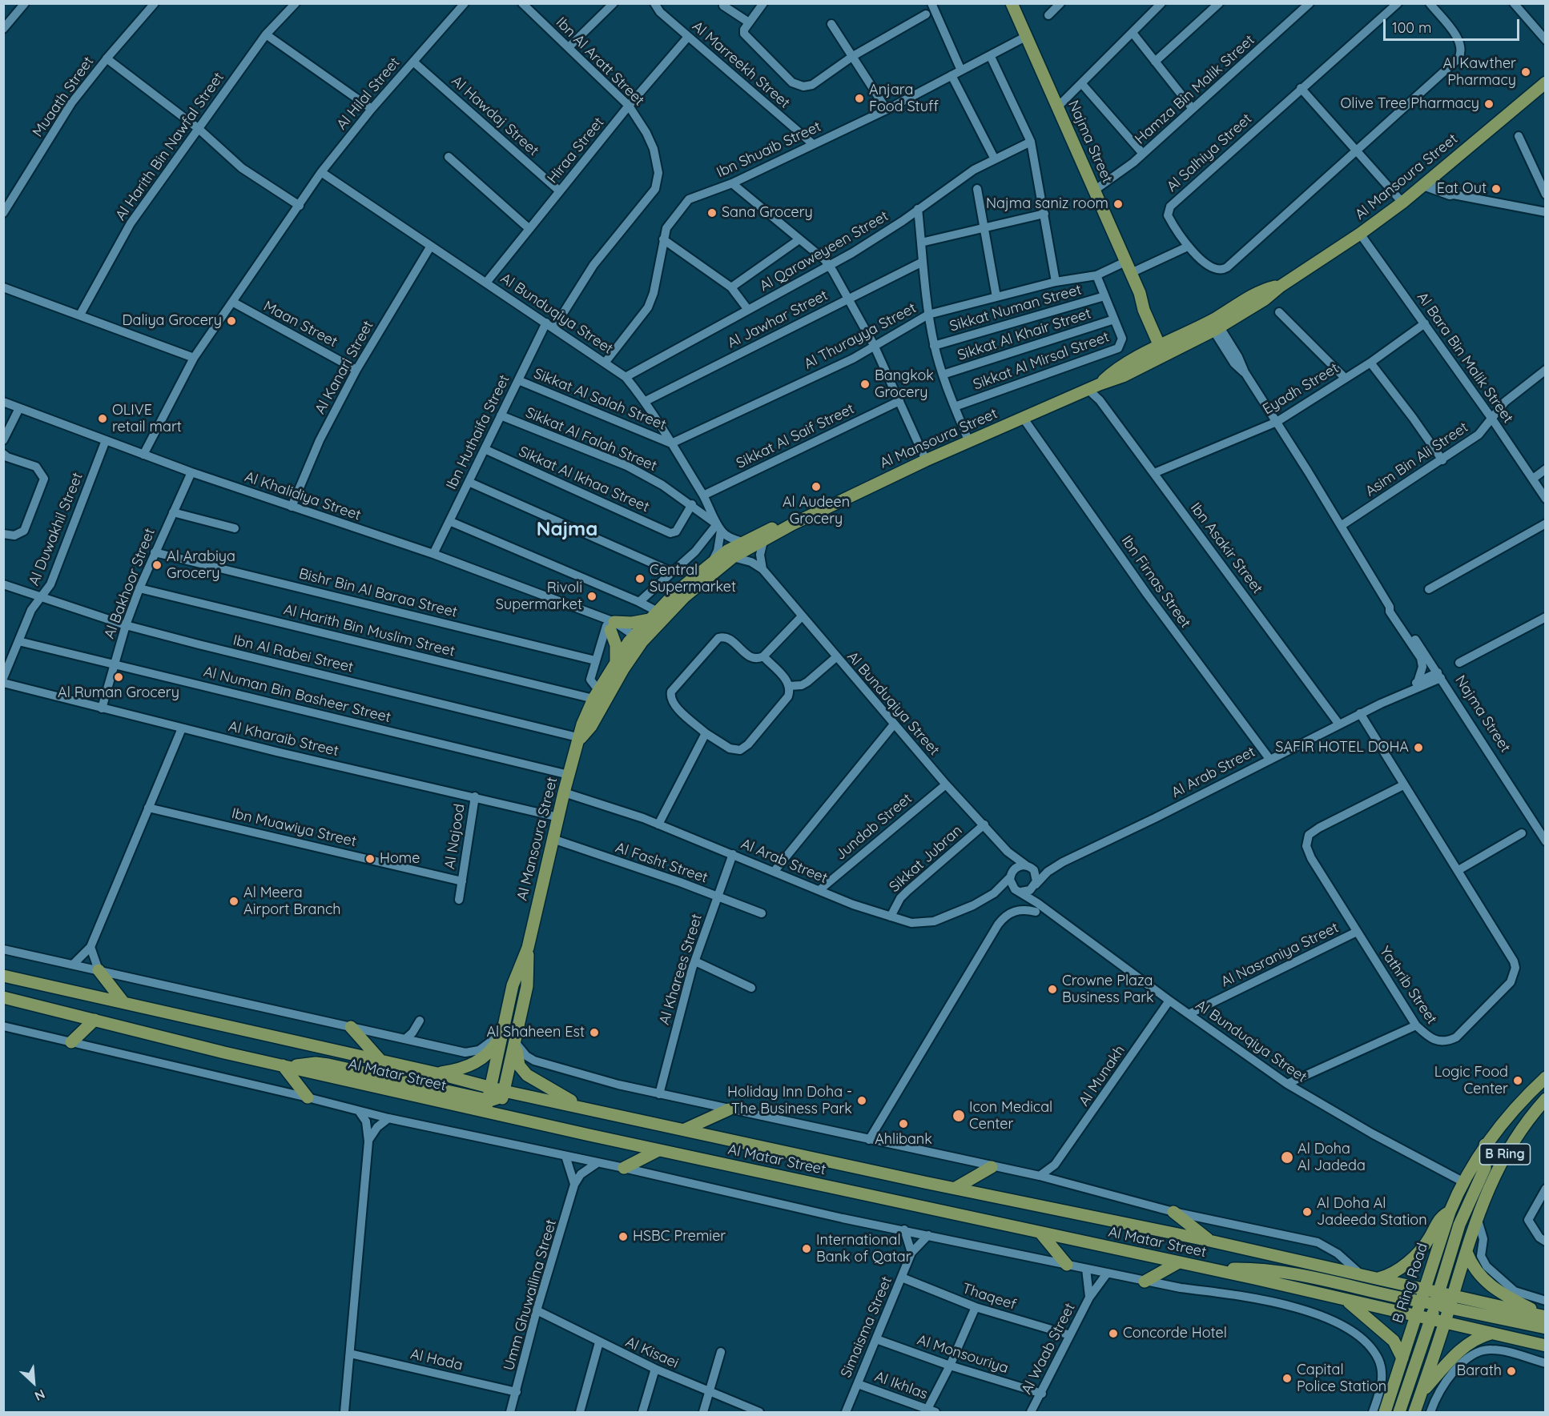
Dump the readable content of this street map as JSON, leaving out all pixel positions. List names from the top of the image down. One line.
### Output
{"streets":{"main road":["Najma Street","Al Mansoura Street","Al Matar Street","B Ring","B Ring Road"],"street":["Ibn Al Aratt Street","Al Marreekh Street","Hamza Bin Malik Street","Al Hilal Street","Muaath Street","Al Hawdaj Street","Al Harith Bin Nawfal Street","Ibn Shuaib Street","Hiraa Street","Al Salhiya Street","Al Qaraweyeen Street","Sikkat Numan Street","Al Bunduqiya Street","Al Jawhar Street","Maan Street","Sikkat Al Khair Street","Al Thurayya Street","Al Bara Bin Malik Street","Sikkat Al Mirsal Street","Al Kanari Street","Eyadh Street","Sikkat Al Salah Street","Ibn Huthaifa Street","Sikkat Al Saif Street","Sikkat Al Falah Street","Asim Bin Ali Street","Sikkat Al Ikhaa Street","Al Khalidiya Street","Al Duwakhil Street","Ibn Asakir Street","Ibn Firnas Street","Al Bakhoor Street","Bishr Bin Al Baraa Street","Al Harith Bin Muslim Street","Ibn Al Rabei Street","Al Numan Bin Basheer Street","Al Kharaib Street","Al Arab Street","Jundab Street","Ibn Muawiya Street","Al Najood","Sikkat Jubran","Al Fasht Street","Al Nasraniya Street","Al Kharees Street","Yathrib Street","Al Munakh","Umm Ghuwailina Street","Thaqeef","Simaisma Street","Al Waab Street","Al Kisaei","Al Monsouriya","Al Hada","Al Ikhlas"]},"crossings":[["Ibn Al Aratt Street","Hiraa Street"],["Ibn Al Aratt Street","Al Bunduqiya Street"],["Al Marreekh Street","Ibn Shuaib Street"],["Al Marreekh Street","Hiraa Street"],["Hamza Bin Malik Street","Najma Street"],["Al Hilal Street","Al Hawdaj Street"],["Al Hilal Street","Al Bunduqiya Street"],["Al Hilal Street","Maan Street"],["Al Hilal Street","Al Khalidiya Street"],["Al Hawdaj Street","Hiraa Street"],["Najma Street","Ibn Shuaib Street"],["Najma Street","Al Mansoura Street"],["Najma Street","Al Thurayya Street"],["Najma Street","Eyadh Street"],["Najma Street","Asim Bin Ali Street"],["Najma Street","Al Arab Street"],["Ibn Shuaib Street","Al Bunduqiya Street"],["Hiraa Street","Al Bunduqiya Street"],["Al Mansoura Street","Al Bunduqiya Street"],["Al Mansoura Street","Al Bara Bin Malik Street"],["Al Mansoura Street","Al Khalidiya Street"],["Al Mansoura Street","Ibn Asakir Street"],["Al Mansoura Street","Ibn Firnas Street"],["Al Mansoura Street","Al Harith Bin Muslim Street"],["Al Mansoura Street","Ibn Al Rabei Street"],["Al Mansoura Street","Al Numan Bin Basheer Street"],["Al Mansoura Street","Al Kharaib Street"],["Al Mansoura Street","Al Arab Street"],["Al Mansoura Street","Al Fasht Street"],["Al Mansoura Street","Al Matar Street"],["Al Qaraweyeen Street","Al Bunduqiya Street"],["Sikkat Numan Street","Sikkat Al Mirsal Street"],["Al Bunduqiya Street","Al Jawhar Street"],["Al Bunduqiya Street","Al Thurayya Street"],["Al Bunduqiya Street","Al Kanari Street"],["Al Bunduqiya Street","Sikkat Al Salah Street"],["Al Bunduqiya Street","Ibn Huthaifa Street"],["Al Bunduqiya Street","Sikkat Al Saif Street"],["Al Bunduqiya Street","Sikkat Al Falah Street"],["Al Bunduqiya Street","Al Arab Street"],["Al Bunduqiya Street","Jundab Street"],["Al Bunduqiya Street","Sikkat Jubran"],["Al Bunduqiya Street","Al Nasraniya Street"],["Al Bunduqiya Street","Al Munakh"],["Al Bunduqiya Street","B Ring Road"],["Maan Street","Al Kanari Street"],["Sikkat Al Khair Street","Sikkat Al Mirsal Street"],["Al Thurayya Street","Sikkat Al Mirsal Street"],["Al Thurayya Street","Sikkat Al Salah Street"],["Al Bara Bin Malik Street","Eyadh Street"],["Al Bara Bin Malik Street","Asim Bin Ali Street"],["Al Kanari Street","Al Khalidiya Street"],["Eyadh Street","Ibn Asakir Street"],["Sikkat Al Salah Street","Ibn Huthaifa Street"],["Ibn Huthaifa Street","Sikkat Al Falah Street"],["Ibn Huthaifa Street","Sikkat Al Ikhaa Street"],["Ibn Huthaifa Street","Al Khalidiya Street"],["Sikkat Al Falah Street","Sikkat Al Ikhaa Street"],["Al Khalidiya Street","Al Duwakhil Street"],["Al Khalidiya Street","Al Bakhoor Street"],["Al Duwakhil Street","Ibn Al Rabei Street"],["Al Duwakhil Street","Al Numan Bin Basheer Street"],["Ibn Asakir Street","Al Arab Street"],["Ibn Firnas Street","Al Arab Street"],["Al Bakhoor Street","Bishr Bin Al Baraa Street"],["Al Bakhoor Street","Al Harith Bin Muslim Street"],["Al Bakhoor Street","Ibn Al Rabei Street"],["Al Bakhoor Street","Al Numan Bin Basheer Street"],["Al Bakhoor Street","Al Kharaib Street"],["Al Kharaib Street","Al Najood"],["Al Arab Street","Jundab Street"],["Al Arab Street","Sikkat Jubran"],["Al Arab Street","Al Kharees Street"],["Al Arab Street","Yathrib Street"],["Ibn Muawiya Street","Al Najood"],["Al Fasht Street","Al Kharees Street"],["Al Nasraniya Street","Yathrib Street"],["Al Kharees Street","Al Matar Street"],["Al Matar Street","Al Munakh"],["Al Matar Street","B Ring"],["Al Matar Street","B Ring Road"],["Umm Ghuwailina Street","Al Kisaei"],["Umm Ghuwailina Street","Al Hada"],["Thaqeef","Simaisma Street"],["Thaqeef","Al Waab Street"],["Simaisma Street","Al Monsouriya"],["Simaisma Street","Al Ikhlas"],["Al Waab Street","Al Monsouriya"]],"districts":["Najma"],"places":["Al Kawther Pharmacy","Anjara Food Stuff","Olive Tree Pharmacy","Eat Out","Najma saniz room","Sana Grocery","Daliya Grocery","Bangkok Grocery","OLIVE retail mart","Al Audeen Grocery","Al Arabiya Grocery","Central Supermarket","Rivoli Supermarket","Al Ruman Grocery","SAFIR HOTEL DOHA","Home","Al Meera Airport Branch","Crowne Plaza Business Park","Al Shaheen Est","Logic Food Center","Holiday Inn Doha - The Business Park","Icon Medical Center","Ahlibank","Al Doha Al Jadeda","Al Doha Al Jadeeda Station","HSBC Premier","International Bank of Qatar","Concorde Hotel","Barath","Capital Police Station"],"scale_bar":"100 m","north":"bottom right"}
